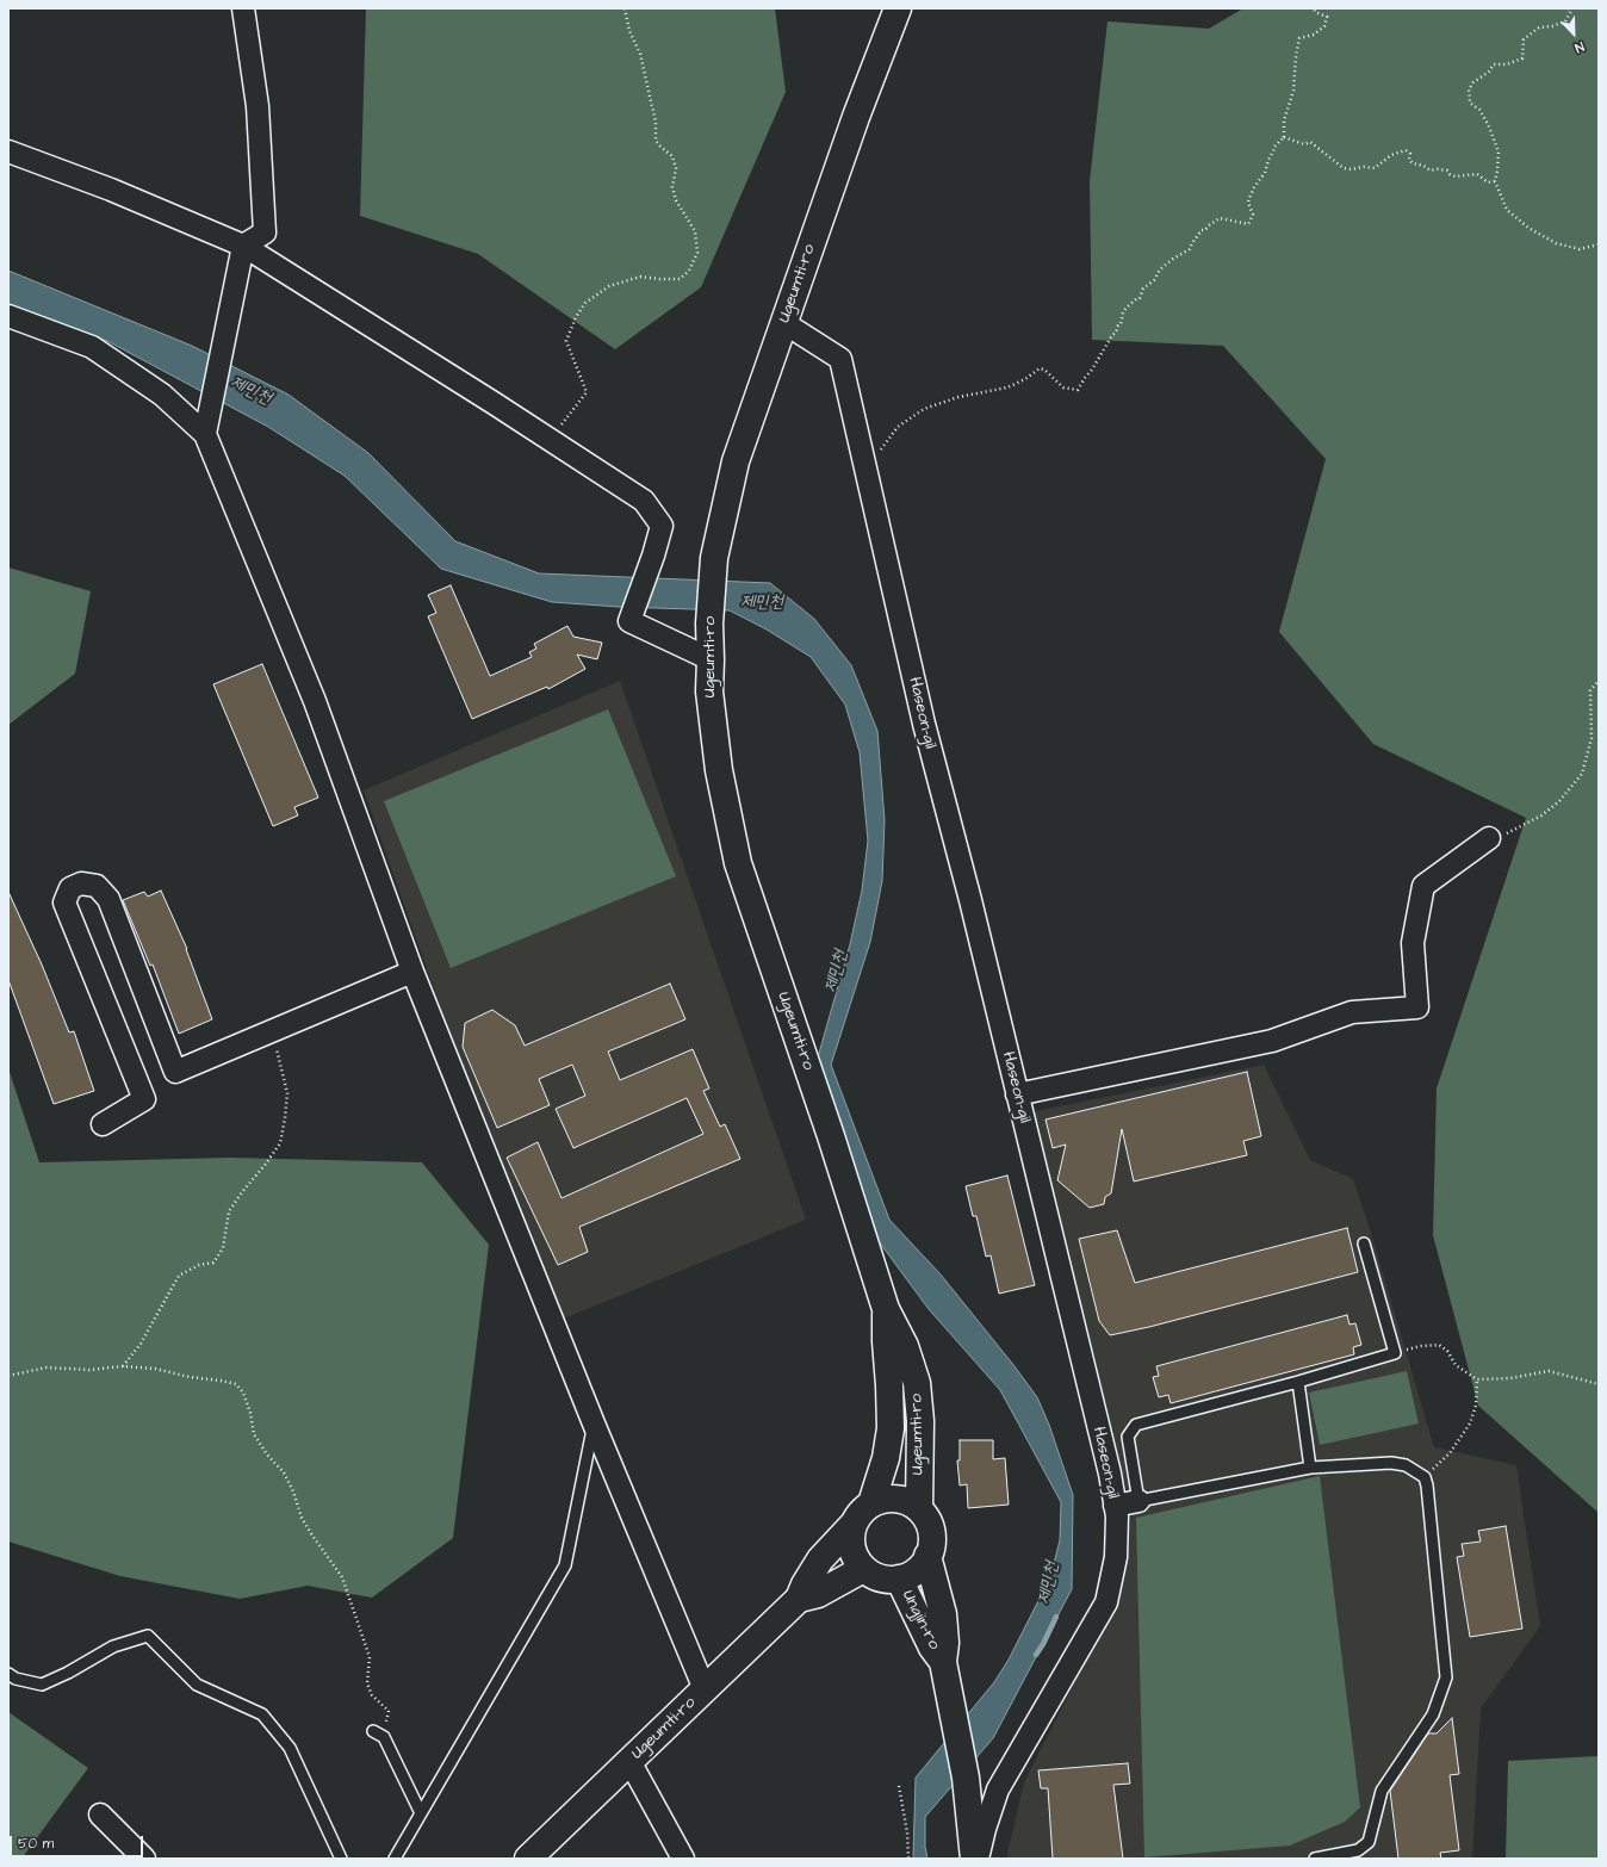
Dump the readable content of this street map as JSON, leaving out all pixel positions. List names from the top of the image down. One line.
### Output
{"streets":{"main road":["Ugeumti-ro","Ungjin-ro"],"street":["Haseon-gil"]},"crossings":[["Ugeumti-ro","Haseon-gil"],["Ugeumti-ro","Ungjin-ro"]],"water":["제민천"],"scale_bar":"50 m","north":"bottom right"}
